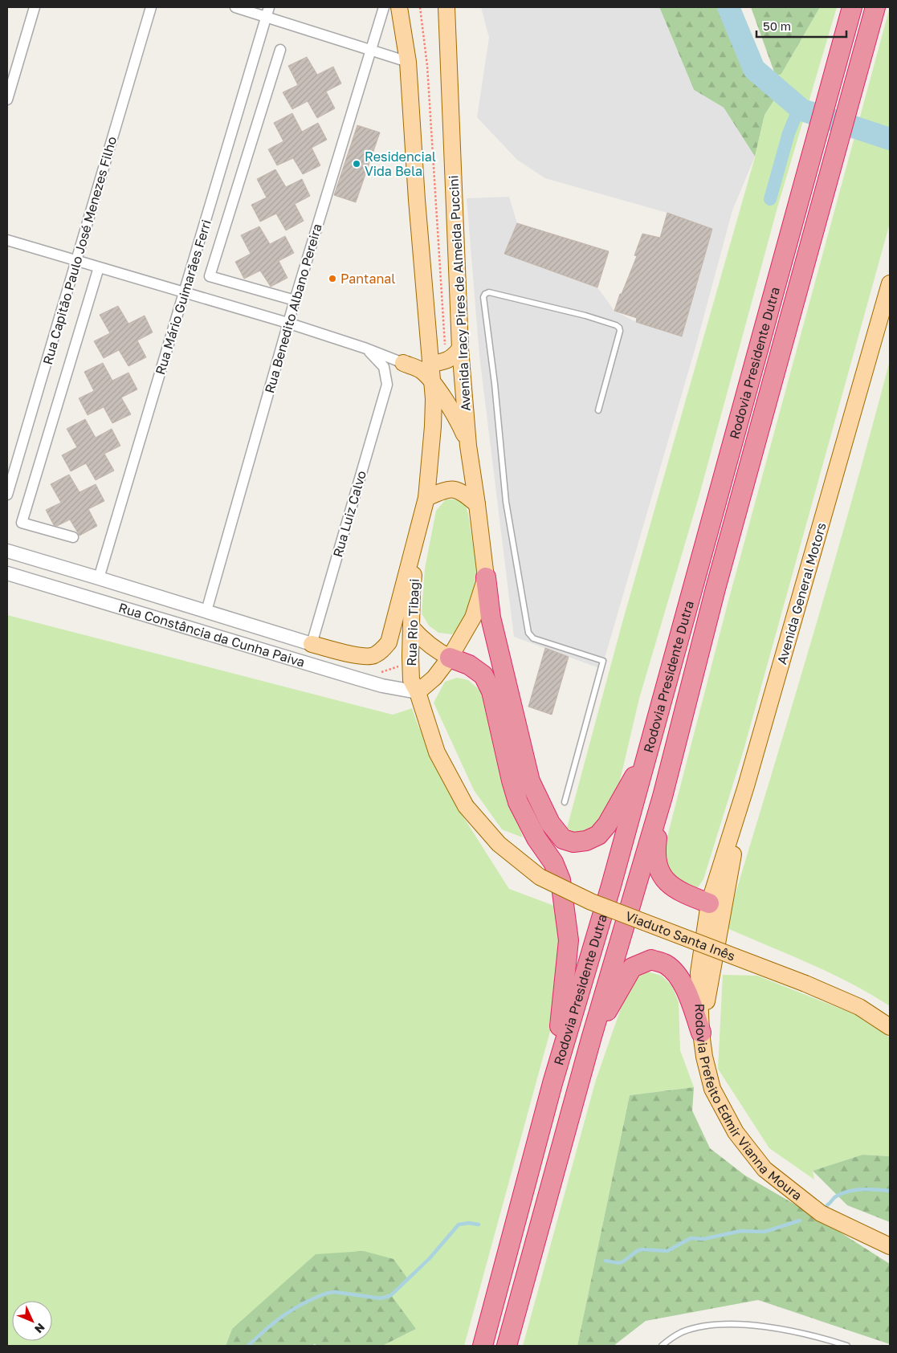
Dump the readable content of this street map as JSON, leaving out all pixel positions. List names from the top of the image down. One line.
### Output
{"streets":{"highway":["Rodovia Presidente Dutra"],"main road":["Avenida Iracy Pires de Almeida Puccini","Avenida General Motors","Rua Rio Tibagi","Viaduto Santa Inês","Rodovia Prefeito Edmir Vianna Moura"],"street":["Rua Capitão Paulo José Menezes Filho","Rua Mário Guimarães Ferri","Rua Benedito Albano Pereira","Rua Luiz Calvo","Rua Constância da Cunha Paiva"]},"crossings":[["Rua Mário Guimarães Ferri","Rua Constância da Cunha Paiva"],["Rua Benedito Albano Pereira","Rua Constância da Cunha Paiva"],["Rua Luiz Calvo","Rua Constância da Cunha Paiva"],["Avenida General Motors","Rodovia Prefeito Edmir Vianna Moura"],["Rua Rio Tibagi","Rua Constância da Cunha Paiva"],["Rua Rio Tibagi","Viaduto Santa Inês"]],"places":["Residencial Vida Bela","Pantanal"],"scale_bar":"50 m","north":"bottom right"}
